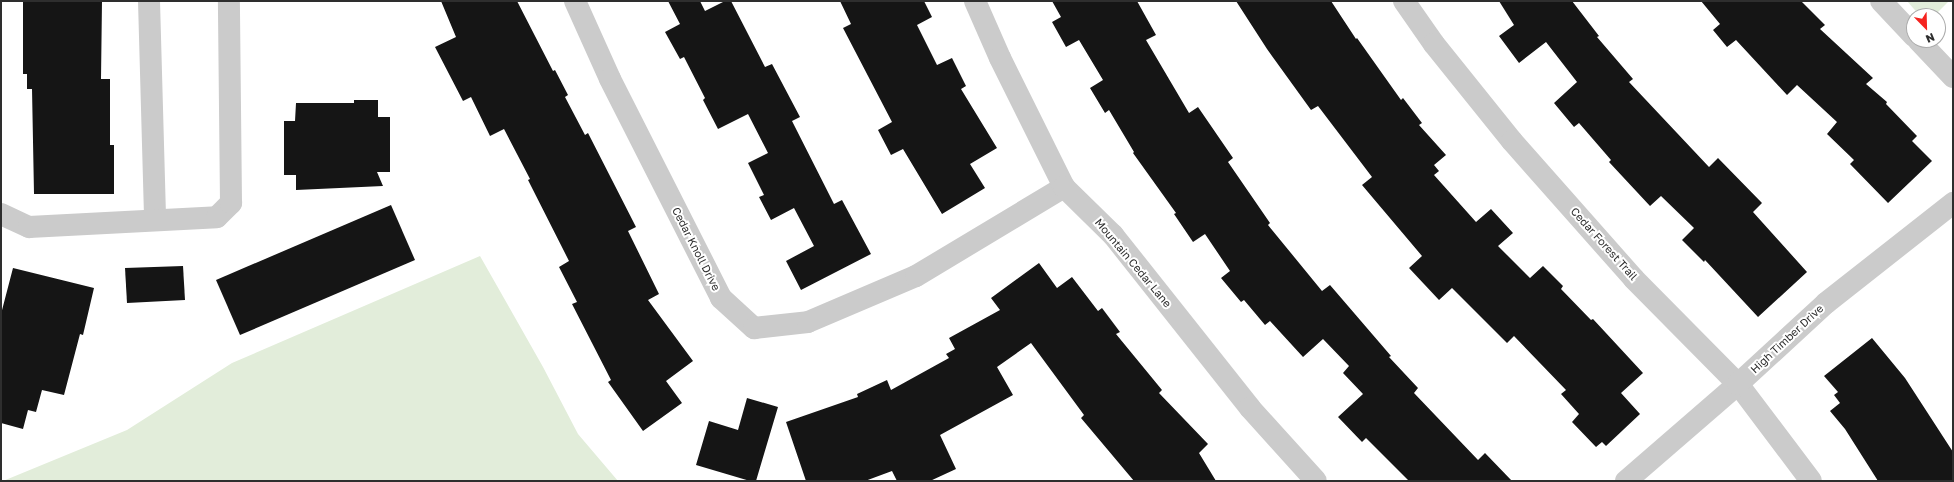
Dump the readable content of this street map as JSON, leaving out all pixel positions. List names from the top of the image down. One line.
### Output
{"streets":{"street":["Cedar Forest Trail","Cedar Knoll Drive","Mountain Cedar Lane","High Timber Drive"]},"crossings":[["Cedar Forest Trail","High Timber Drive"],["Cedar Knoll Drive","Mountain Cedar Lane"]],"north":"bottom right"}
